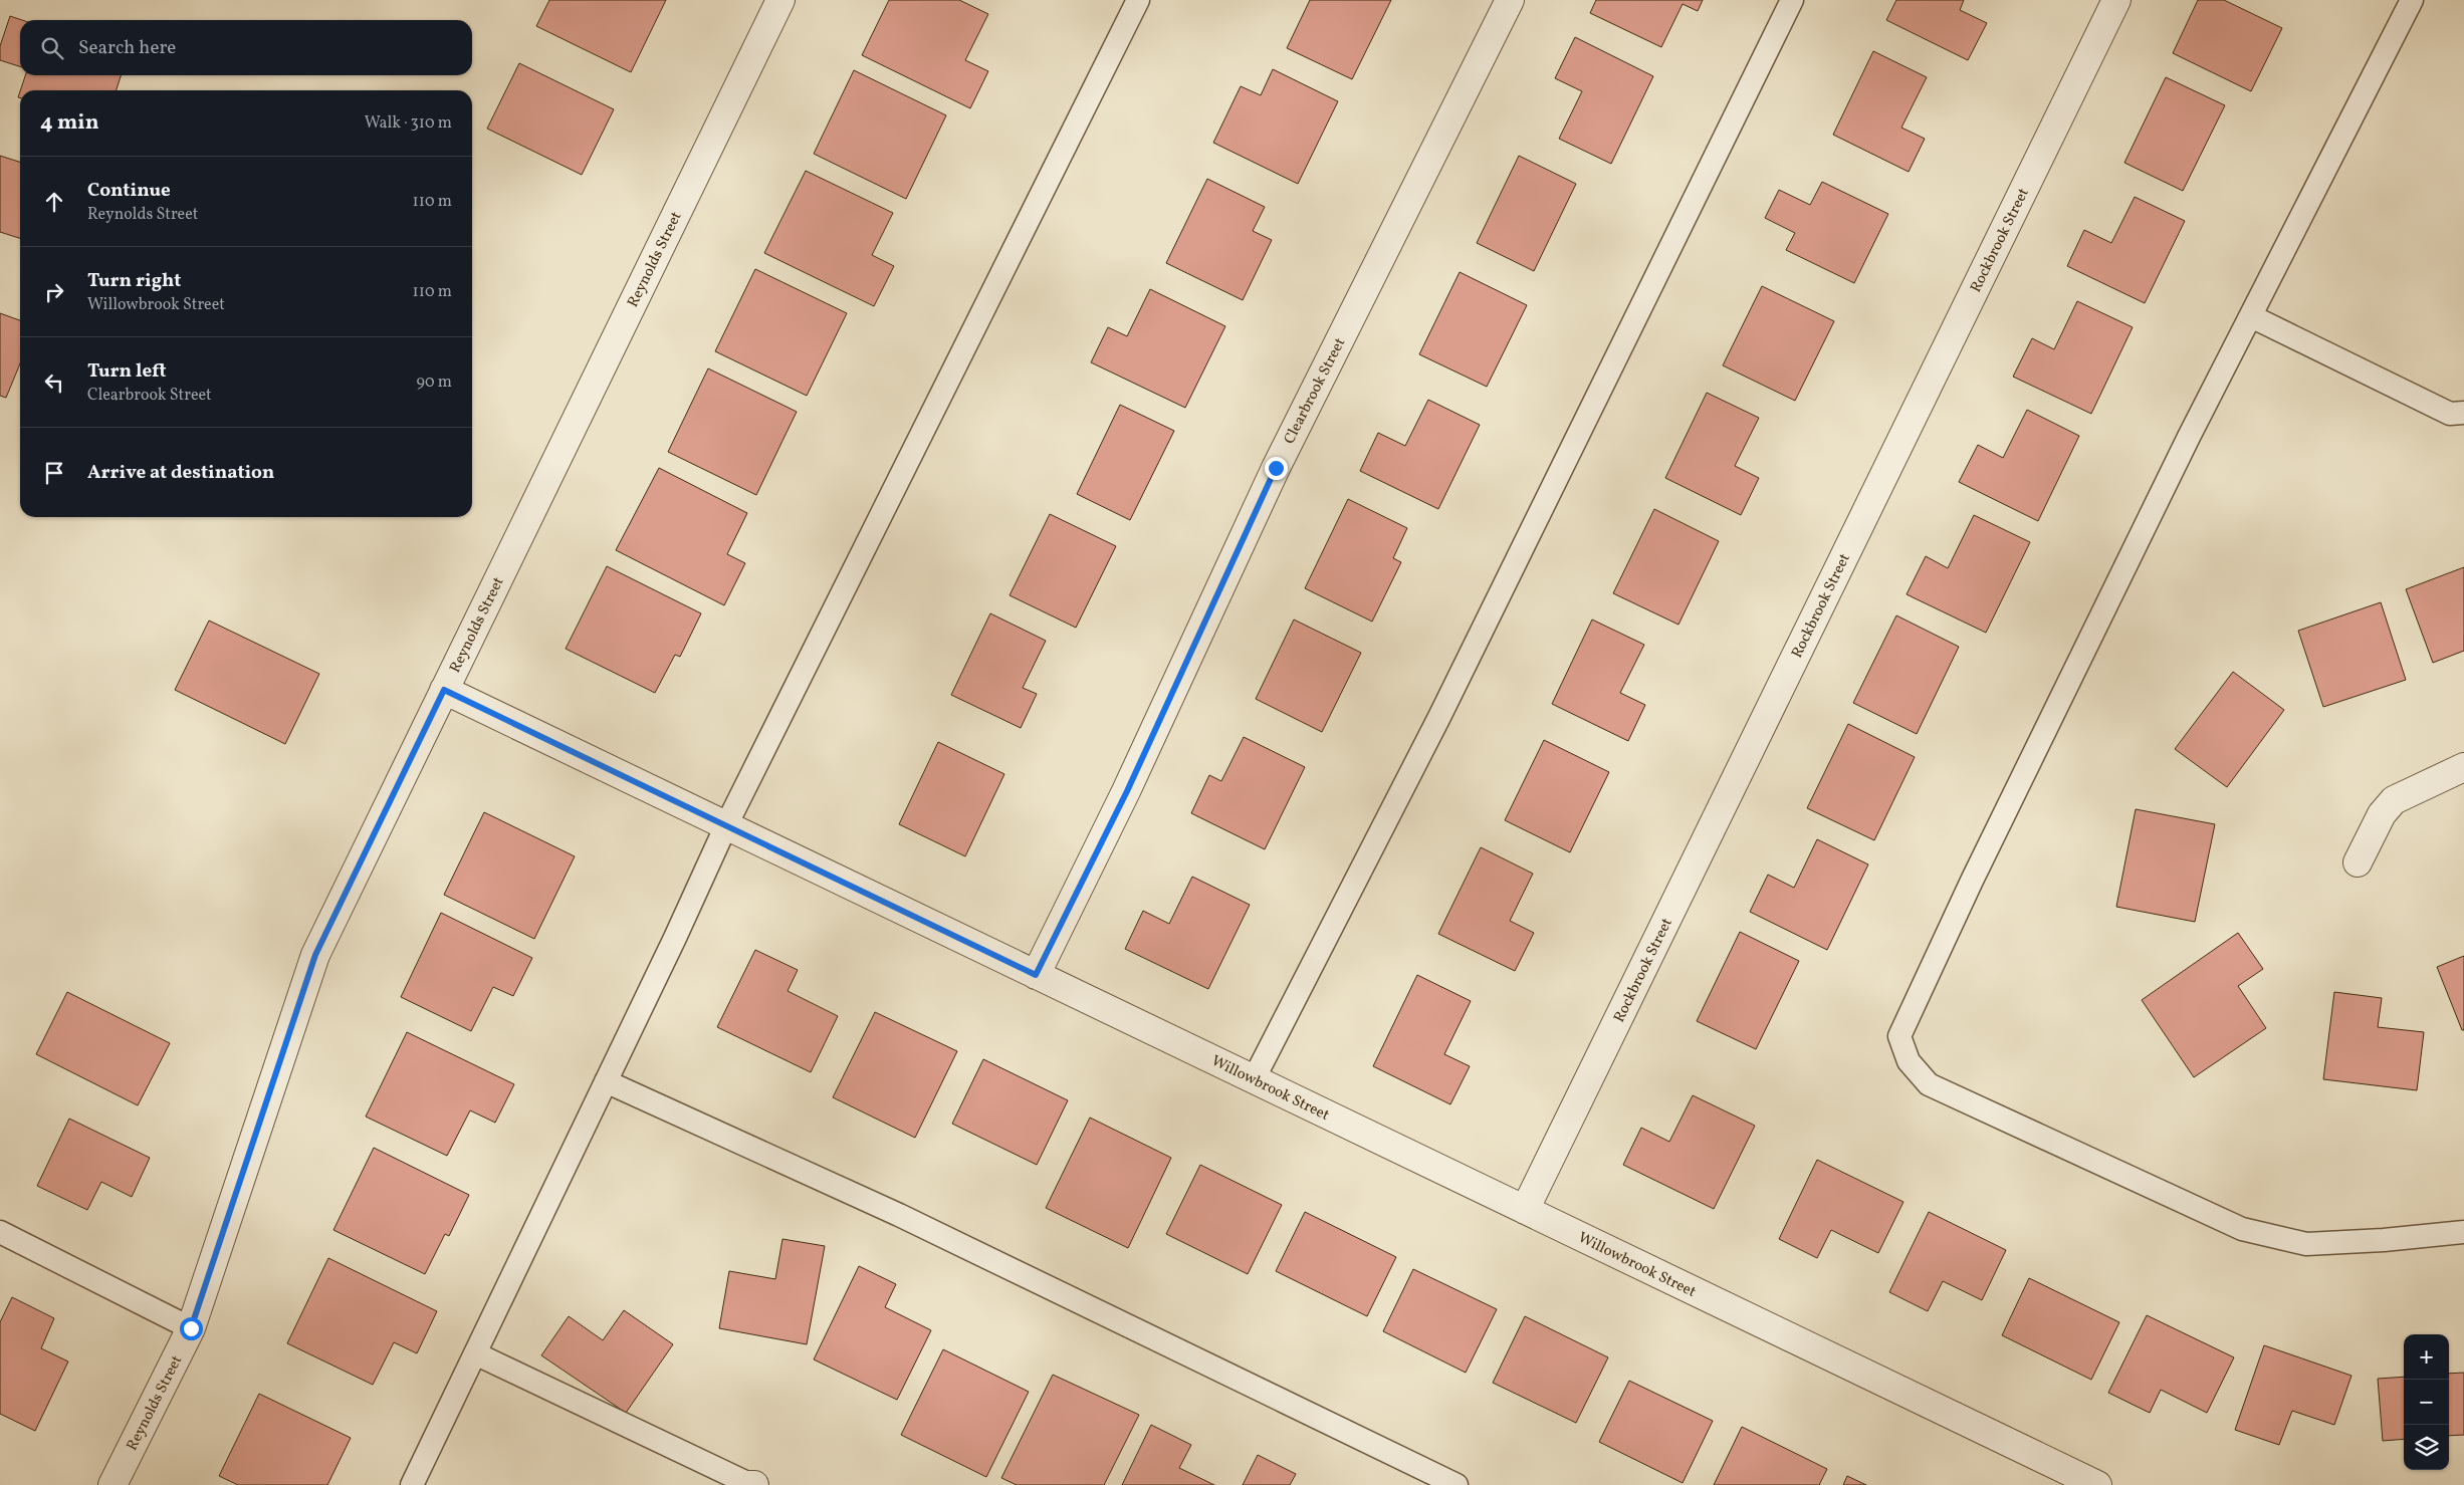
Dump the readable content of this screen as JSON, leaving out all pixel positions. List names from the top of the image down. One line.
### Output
{"streets":{"street":["Rockbrook Street","Reynolds Street","Clearbrook Street","Willowbrook Street"]},"crossings":[["Rockbrook Street","Willowbrook Street"],["Reynolds Street","Willowbrook Street"],["Clearbrook Street","Willowbrook Street"]],"page":{"search":"Search here","heading":["4 min","Walk · 310 m"],"list":[["Continue","Reynolds Street","110 m"],["Turn right","Willowbrook Street","110 m"],["Turn left","Clearbrook Street","90 m"],"Arrive at destination"],"map_buttons":["+","−"]}}
